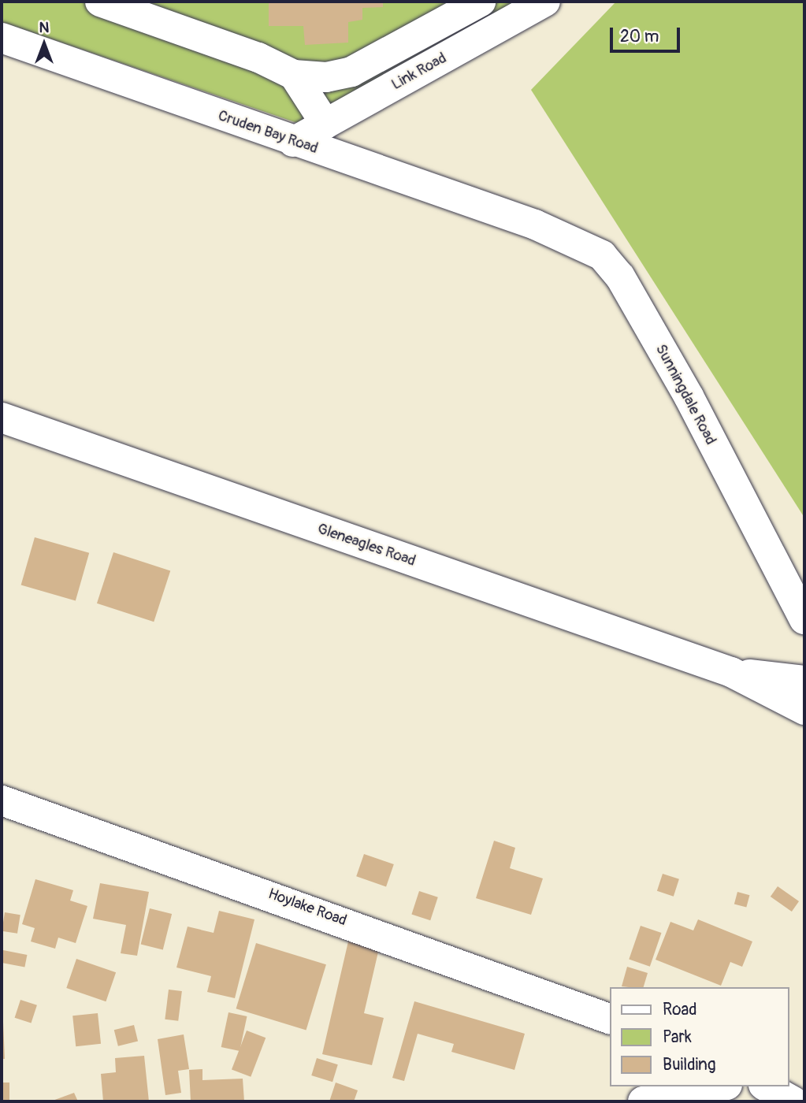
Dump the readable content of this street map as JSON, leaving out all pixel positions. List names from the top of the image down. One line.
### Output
{"streets":{"street":["Link Road","Cruden Bay Road","Sunningdale Road","Gleneagles Road","Hoylake Road"]},"crossings":[["Link Road","Cruden Bay Road"],["Cruden Bay Road","Sunningdale Road"]],"legend":["Road","Park","Building"],"scale_bar":"20 m","north":"top"}
